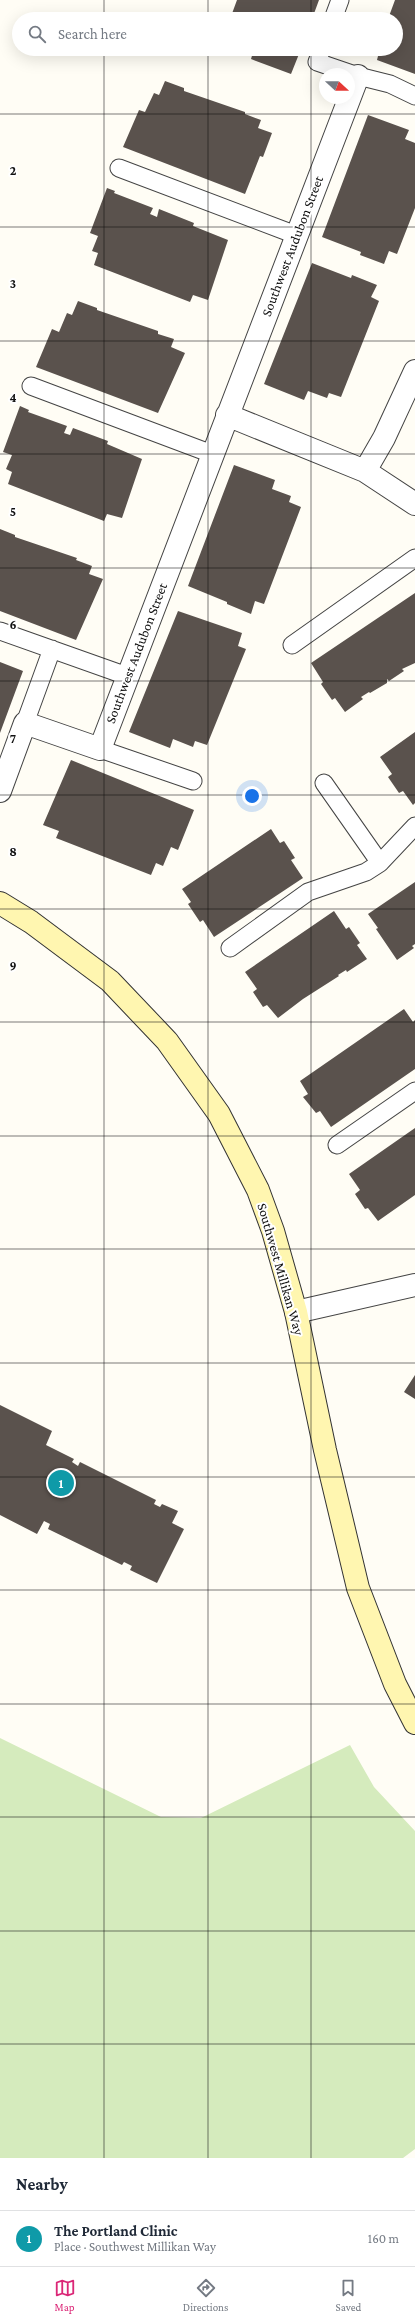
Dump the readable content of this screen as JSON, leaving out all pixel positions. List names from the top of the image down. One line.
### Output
{"streets":{"street":["Southwest Audubon Street","Southwest Millikan Way"]},"north":"right","page":{"search":"Search here","pins":"1","heading":"Nearby","list":[{"mark":"1","name":"The Portland Clinic","note":"Place · Southwest Millikan Way","value":"160 m"}],"nav":["Map","Directions","Saved"]},"grid":{"rows":["2","3","4","5","6","7","8","9"]}}
